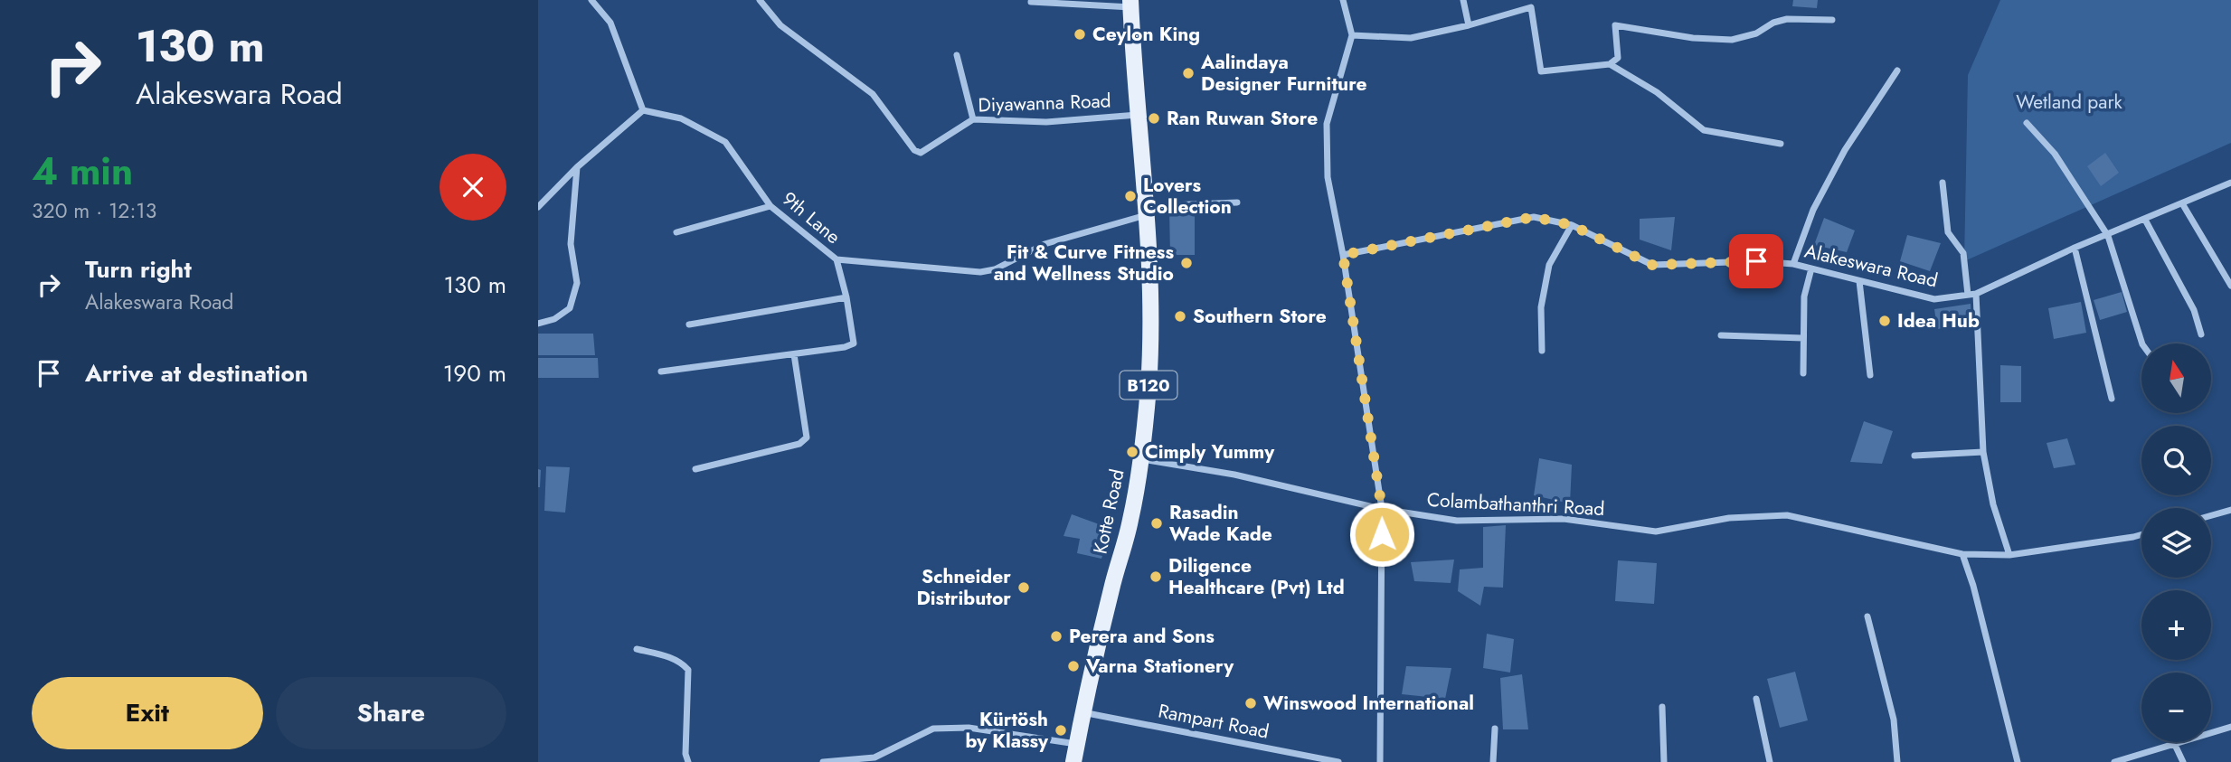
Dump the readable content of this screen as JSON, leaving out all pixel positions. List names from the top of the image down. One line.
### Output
{"streets":{"main road":["B120","Kotte Road"],"street":["Diyawanna Road","9th Lane","Alakeswara Road","Colambathanthri Road","Rampart Road"]},"crossings":[["Diyawanna Road","Kotte Road"],["9th Lane","Kotte Road"],["Colambathanthri Road","Kotte Road"],["Kotte Road","Rampart Road"]],"parks":["Wetland park"],"places":["Ceylon King","Aalindaya Designer Furniture","Ran Ruwan Store","Lovers Collection","Fit & Curve Fitness and Wellness Studio","Southern Store","Idea Hub","Cimply Yummy","Rasadin Wade Kade","Diligence Healthcare (Pvt) Ltd","Schneider Distributor","Perera and Sons","Varna Stationery","Winswood International","Kürtösh by Klassy"],"north":"top","page":{"turn":["130 m","Alakeswara Road"],"heading":["4 min","320 m · 12:13"],"list":[{"name":"Turn right","note":"Alakeswara Road","value":"130 m"},{"name":"Arrive at destination","value":"190 m"}],"map_buttons":["+","−"],"buttons":["Exit","Share"]}}
